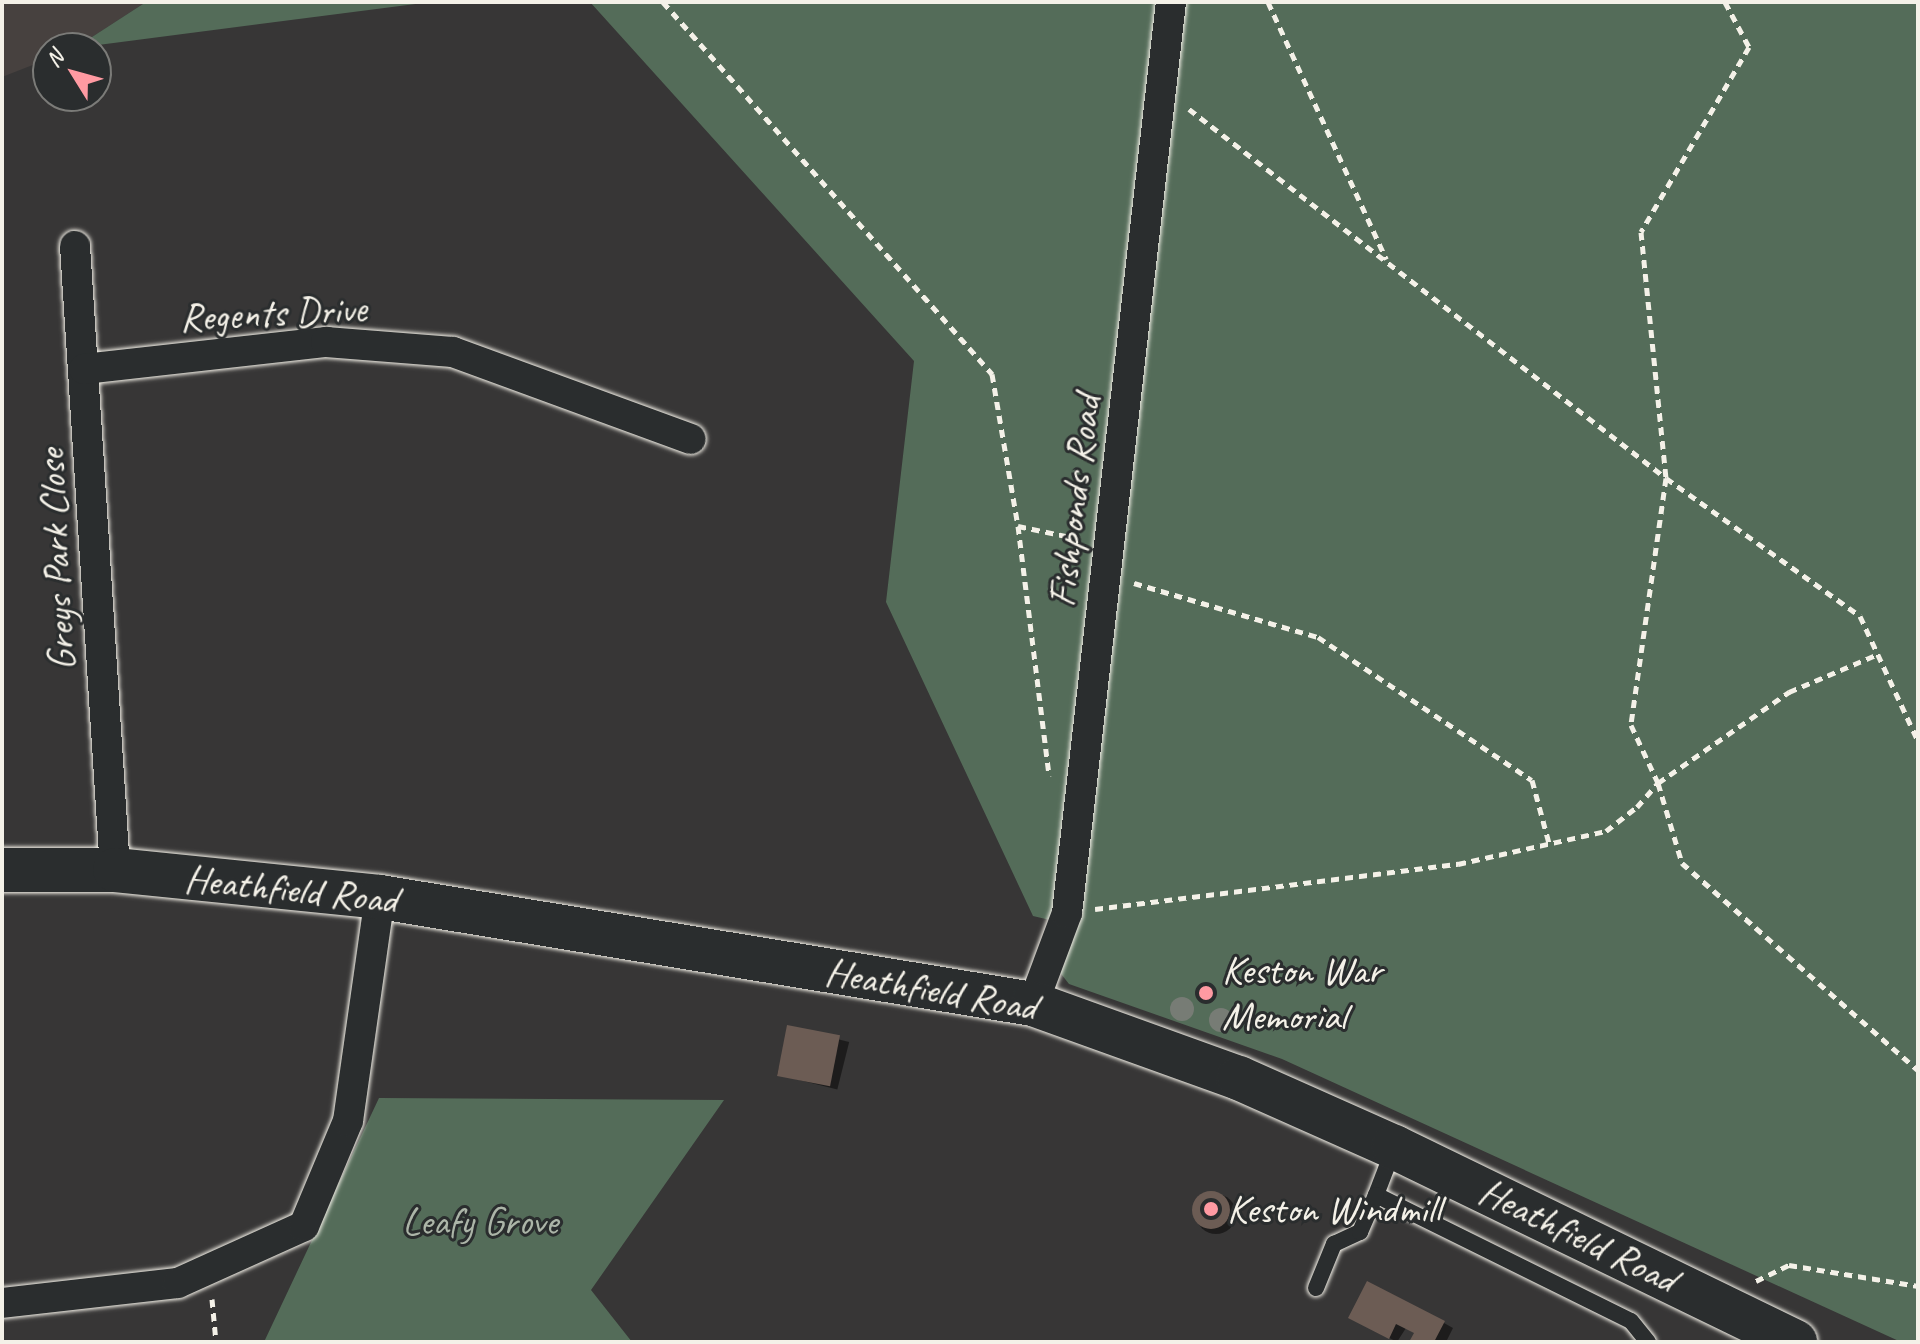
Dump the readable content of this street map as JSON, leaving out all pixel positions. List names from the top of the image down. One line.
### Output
{"streets":{"main road":["Heathfield Road"],"street":["Regents Drive","Fishponds Road","Greys Park Close"]},"crossings":[["Regents Drive","Greys Park Close"],["Fishponds Road","Heathfield Road"],["Greys Park Close","Heathfield Road"]],"parks":["Leafy Grove"],"places":["Keston War Memorial","Keston Windmill"],"north":"top left"}
